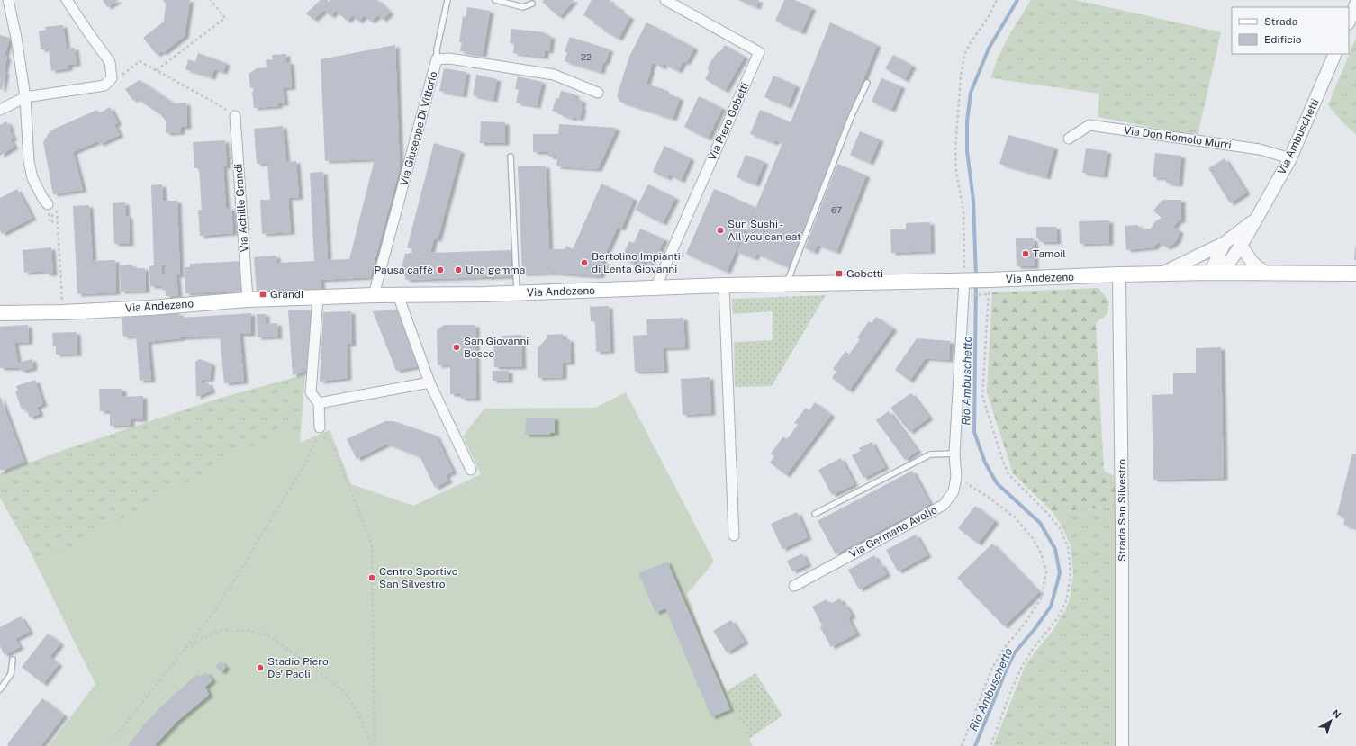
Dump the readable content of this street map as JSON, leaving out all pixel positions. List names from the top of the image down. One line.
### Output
{"streets":{"main road":["Via Andezeno"],"street":["Via Piero Gobetti","Via Giuseppe Di Vittorio","Via Ambuschetti","Via Don Romolo Murri","Via Achille Grandi","Strada San Silvestro","Via Germano Avolio"]},"crossings":[["Via Piero Gobetti","Via Andezeno"],["Via Giuseppe Di Vittorio","Via Andezeno"],["Via Ambuschetti","Via Don Romolo Murri"],["Via Ambuschetti","Via Andezeno"],["Via Achille Grandi","Via Andezeno"],["Via Andezeno","Strada San Silvestro"],["Via Andezeno","Via Germano Avolio"]],"water":["Rio Ambuschetto"],"places":{"other":["Sun Sushi - All you can eat","Tamoil","Bertolino Impianti di Lenta Giovanni","Pausa caffè","Una gemma","San Giovanni Bosco","Centro Sportivo San Silvestro","Stadio Piero De' Paoli"],"transit":["Gobetti","Grandi"]},"house_numbers":["22","67"],"legend":["Strada","Edificio"],"north":"top right"}
